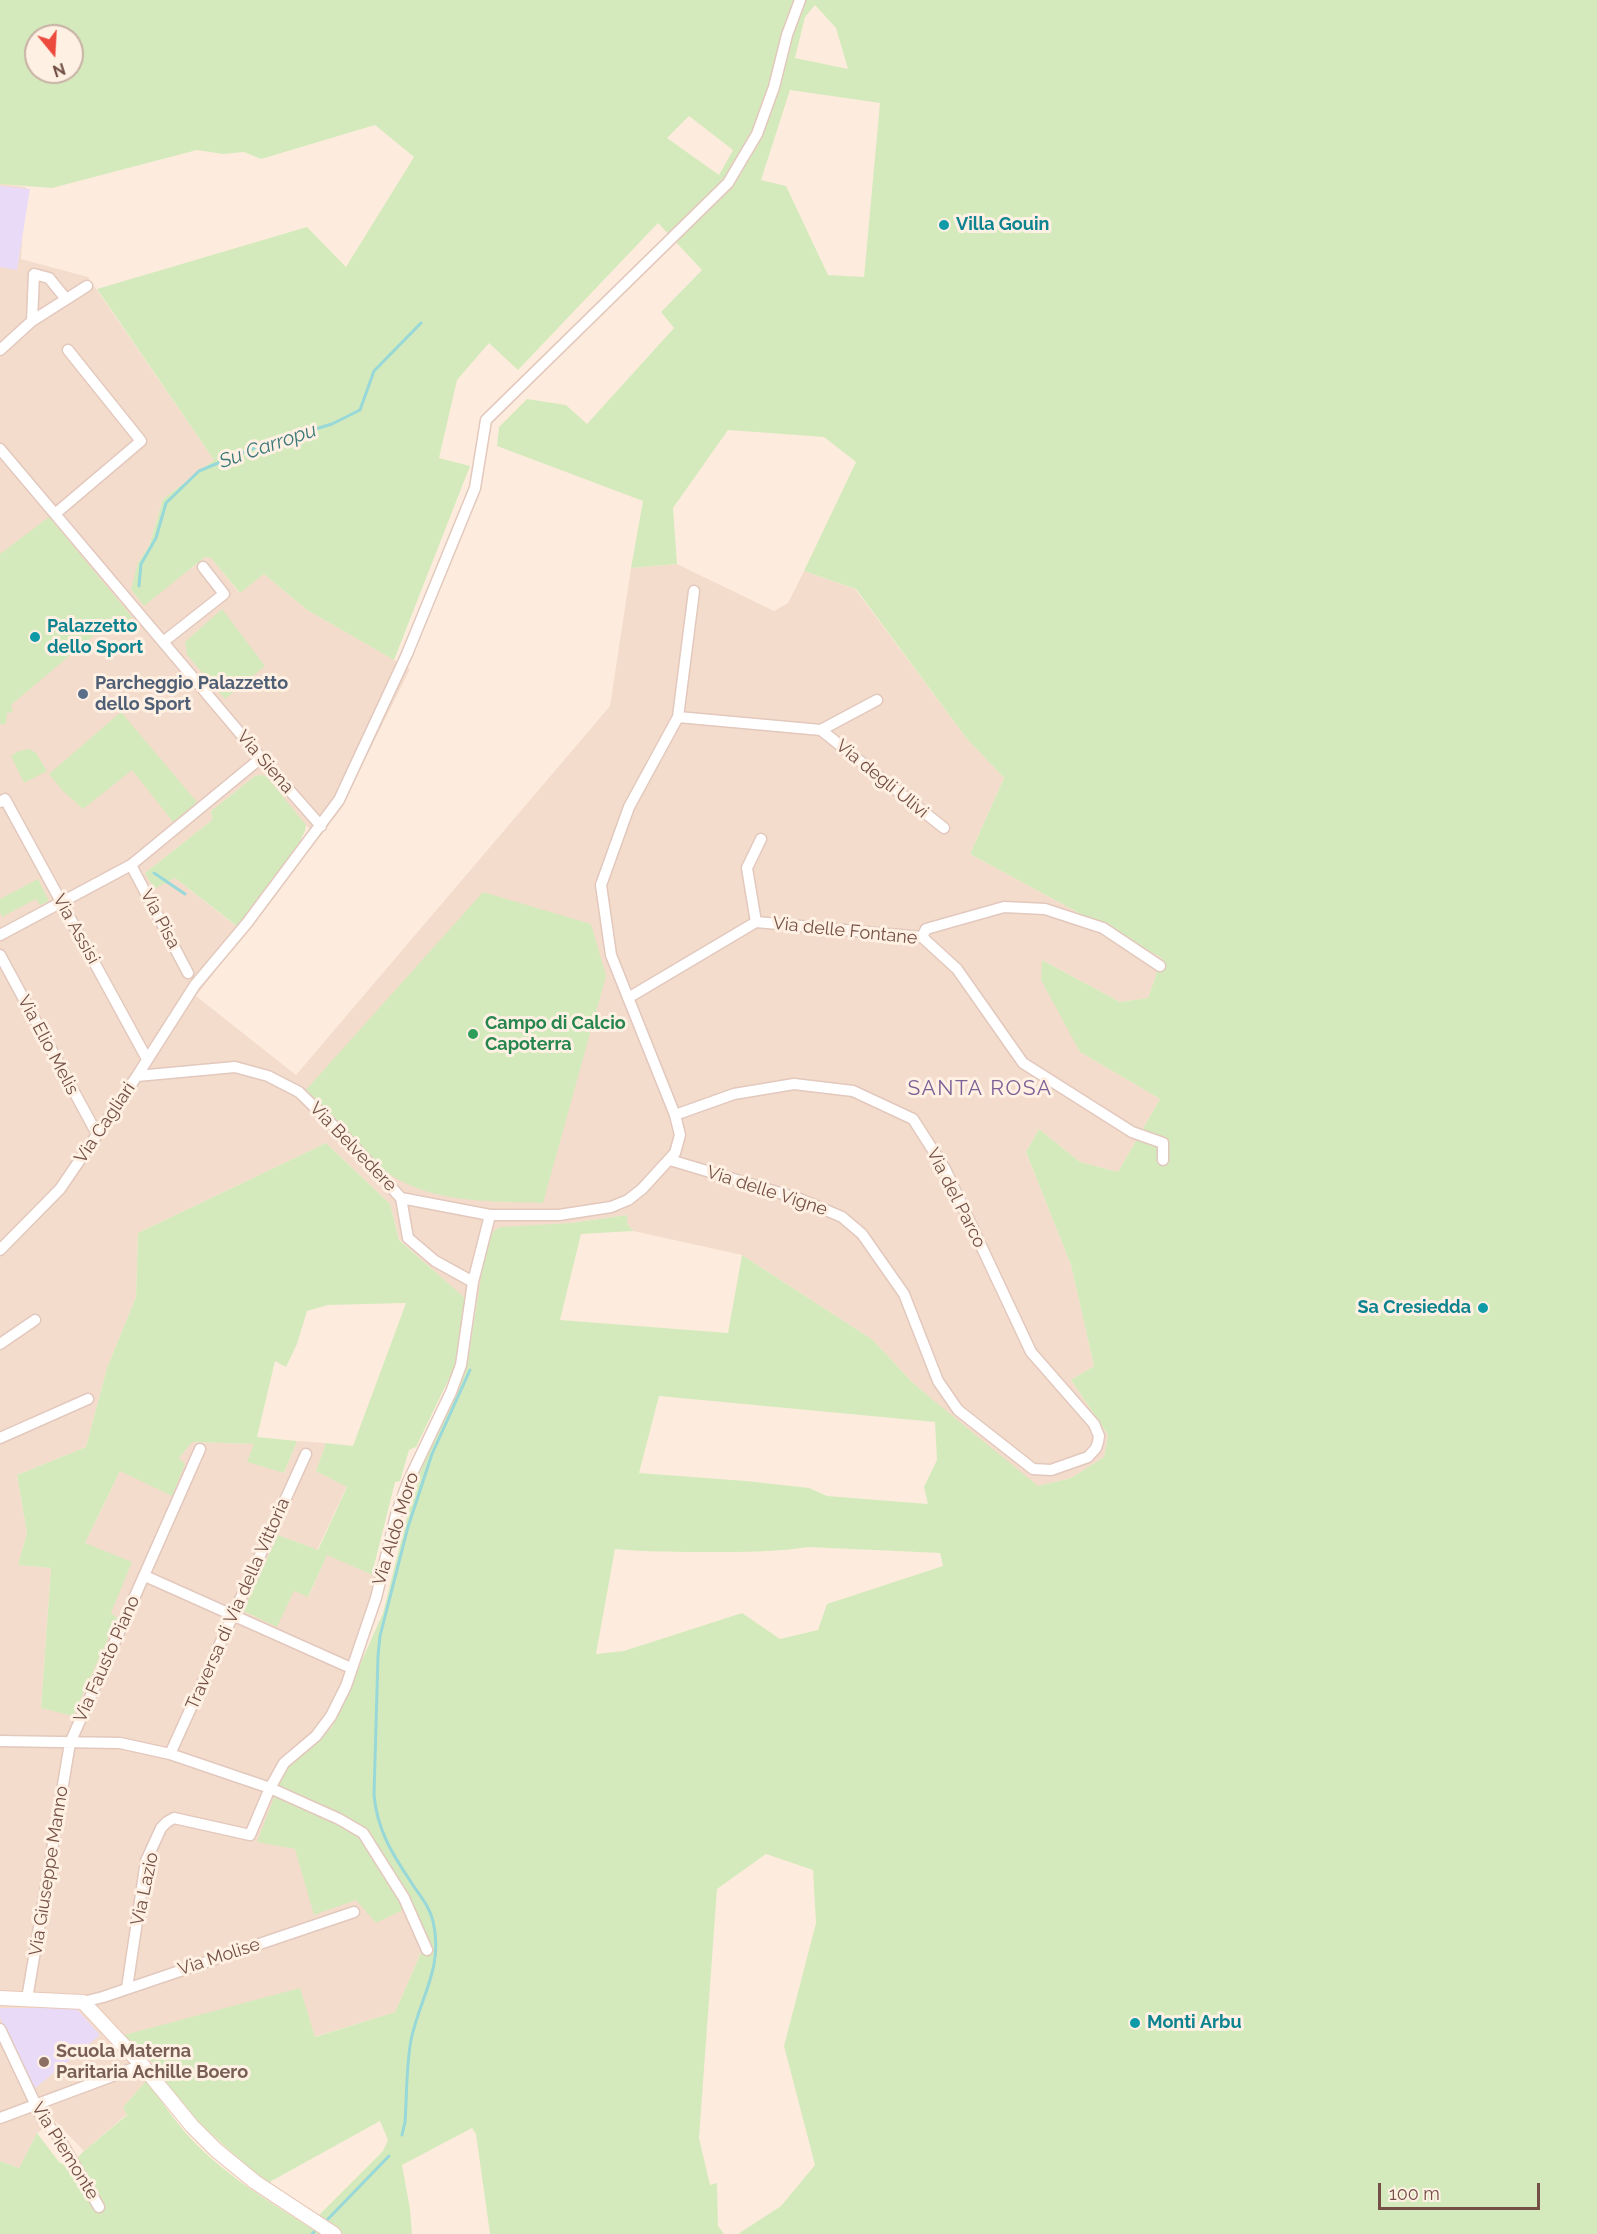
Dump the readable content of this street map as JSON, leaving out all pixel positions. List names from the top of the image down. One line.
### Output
{"streets":{"street":["Via Siena","Via degli Ulivi","Via Pisa","Via Assisi","Via delle Fontane","Via Elio Melis","Via Cagliari","Via Belvedere","Via delle Vigne","Via del Parco","Via Aldo Moro","Traversa di Via della Vittoria","Via Fausto Piano","Via Giuseppe Manno","Via Lazio","Via Molise","Via Piemonte"]},"crossings":[["Via Siena","Via Cagliari"],["Via degli Ulivi","Via Belvedere"],["Via Assisi","Via Cagliari"],["Via delle Fontane","Via Belvedere"],["Via Elio Melis","Via Cagliari"],["Via Cagliari","Via Belvedere"],["Via Belvedere","Via delle Vigne"],["Via Belvedere","Via del Parco"],["Via Belvedere","Via Aldo Moro"],["Via delle Vigne","Via del Parco"],["Via Aldo Moro","Via Fausto Piano"],["Via Aldo Moro","Via Lazio"],["Traversa di Via della Vittoria","Via Fausto Piano"],["Via Fausto Piano","Via Giuseppe Manno"],["Via Lazio","Via Molise"]],"districts":["SANTA ROSA"],"water":["Su Carropu"],"places":["Villa Gouin","Palazzetto dello Sport","Parcheggio Palazzetto dello Sport","Campo di Calcio Capoterra","Sa Cresiedda","Monti Arbu","Scuola Materna Paritaria Achille Boero"],"scale_bar":"100 m","north":"bottom"}
